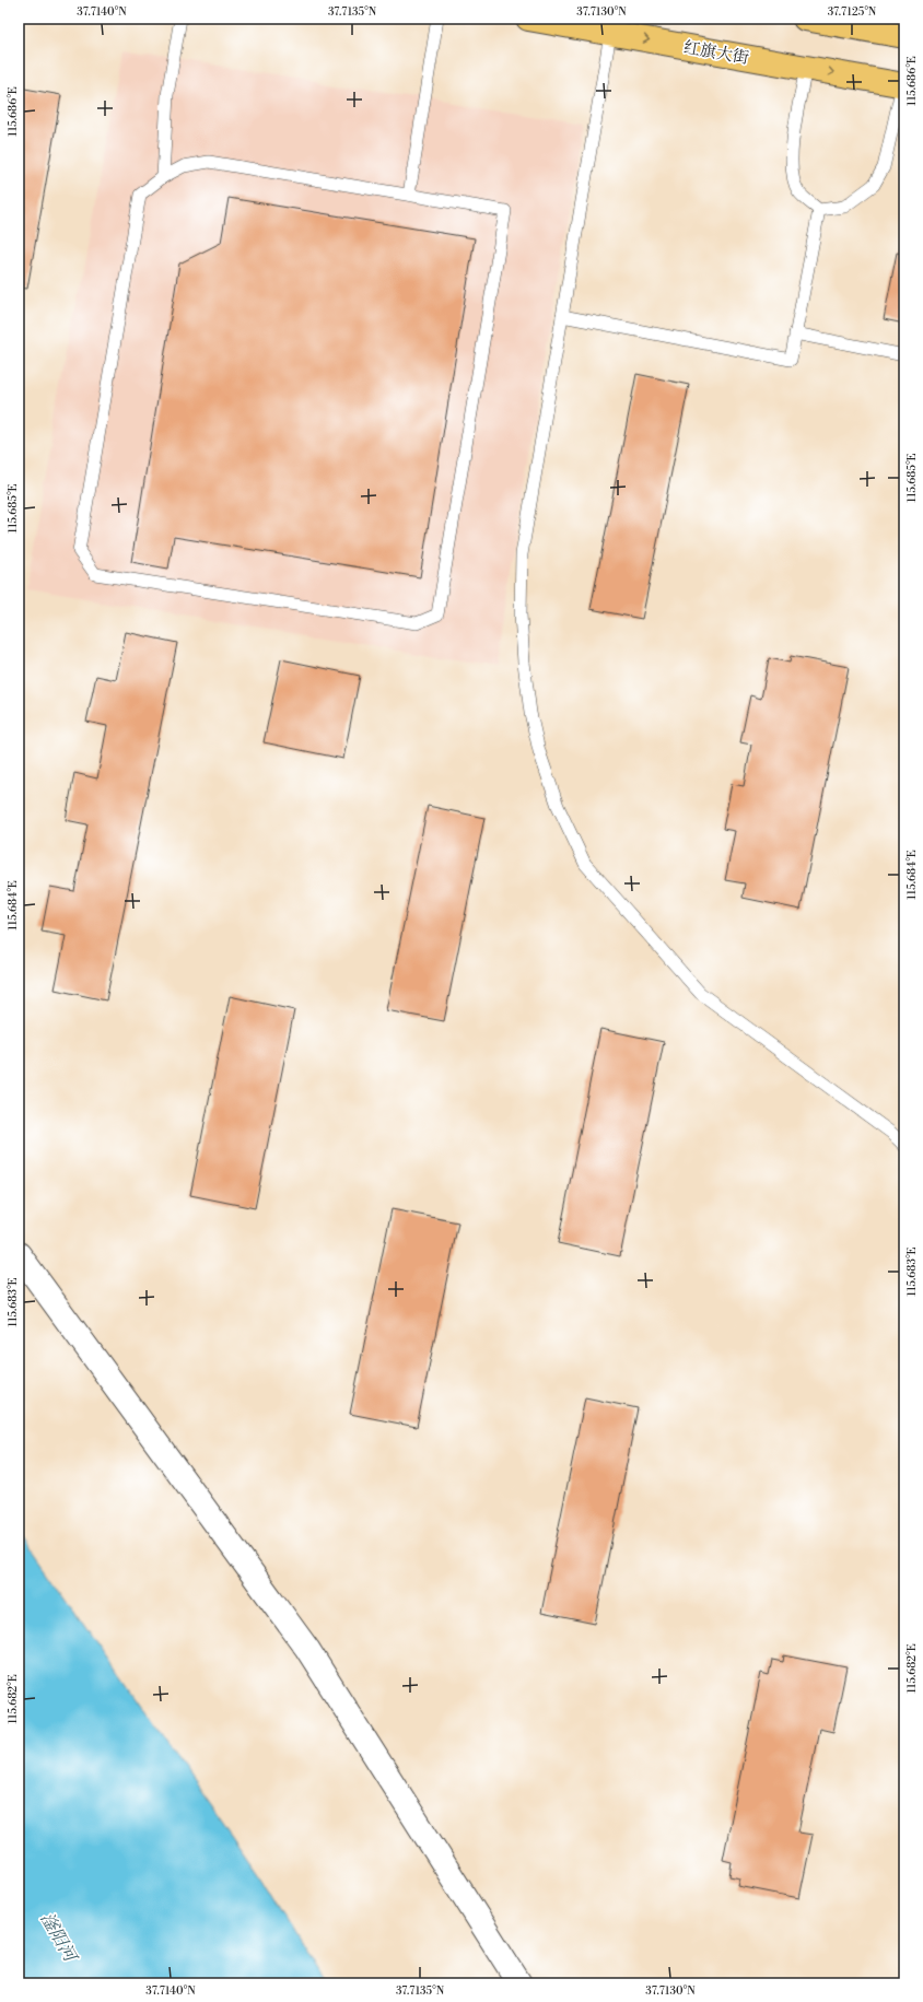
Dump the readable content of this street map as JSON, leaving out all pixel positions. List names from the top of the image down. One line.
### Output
{"streets":{"main road":["红旗大街"]},"water":["滏阳河"],"coordinates":["37.7140°N","37.7135°N","37.7130°N","37.7125°N","115.686°E","115.685°E","115.684°E","115.683°E","115.682°E"]}
